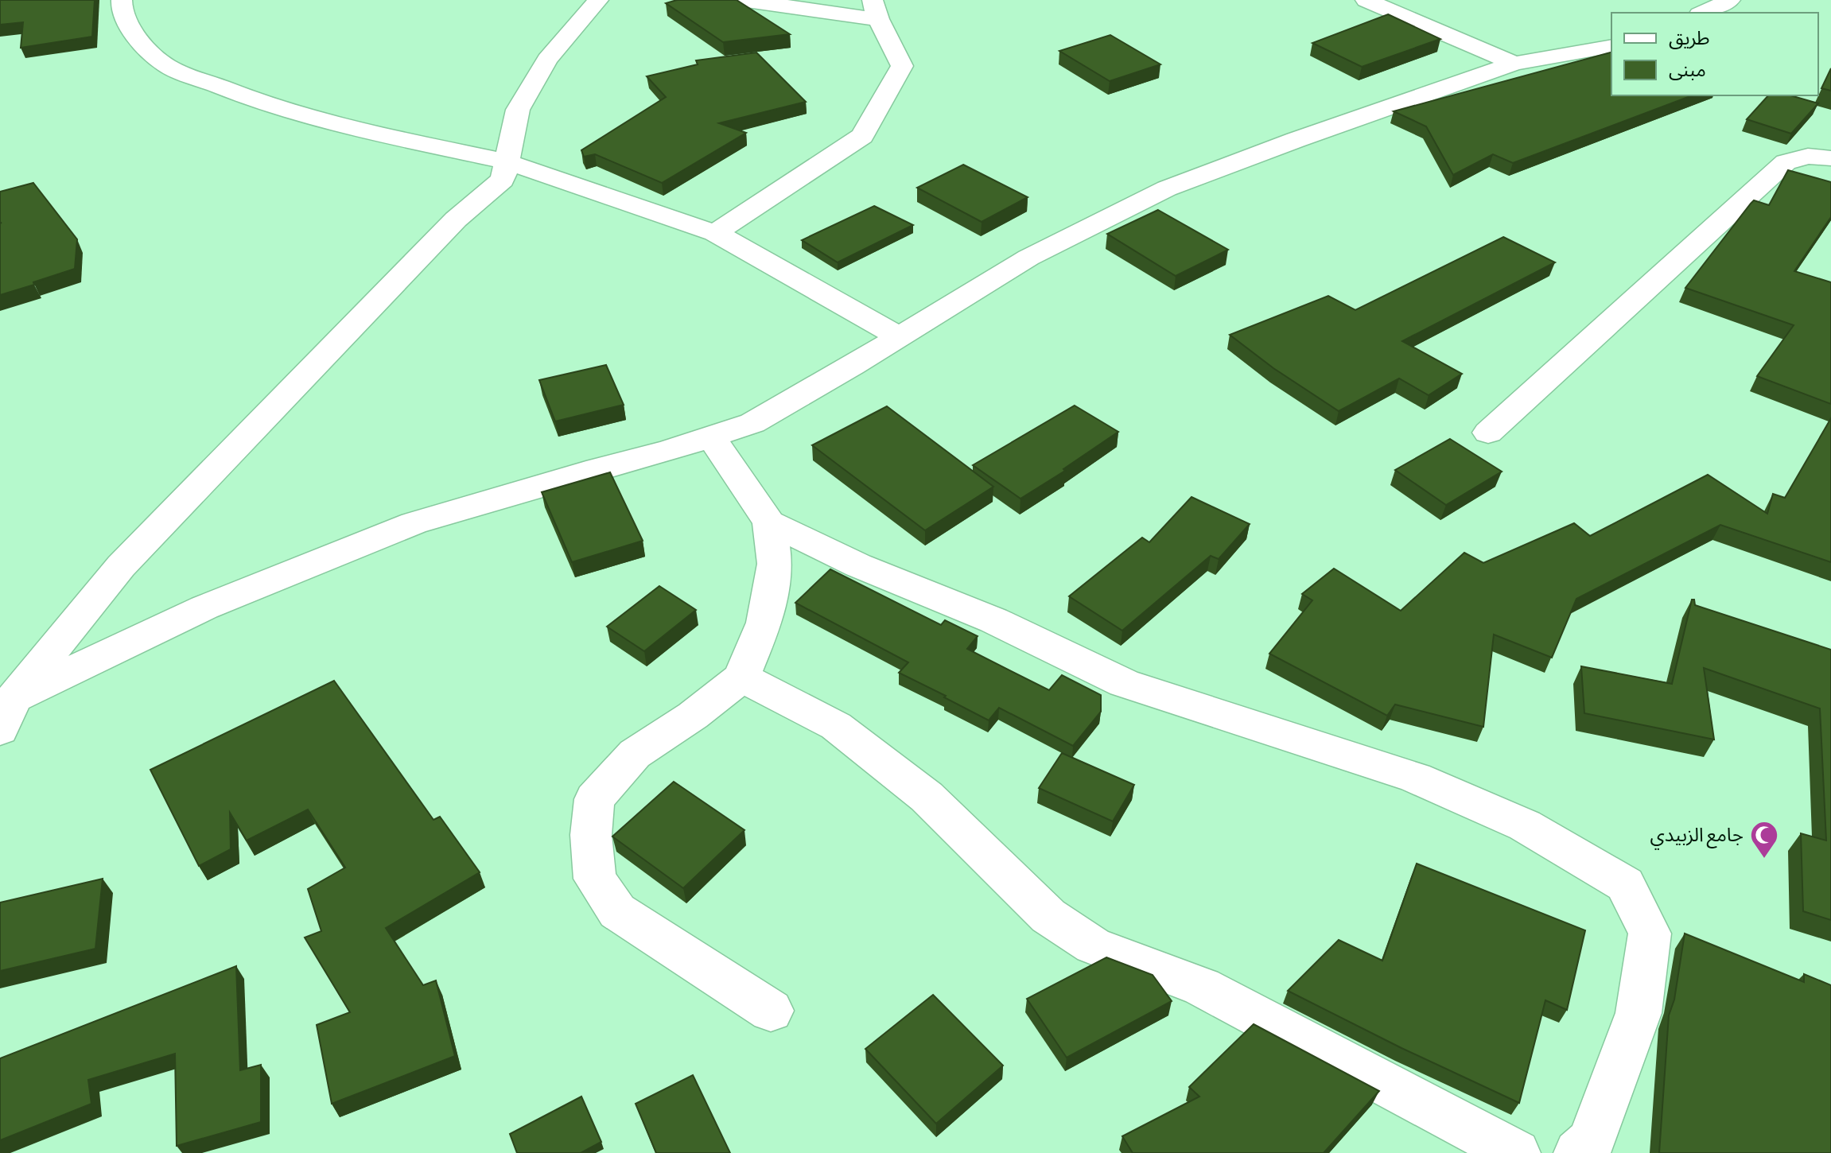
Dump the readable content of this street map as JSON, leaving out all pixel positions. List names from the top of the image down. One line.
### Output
{"places":{"mosque":["جامع الزبيدي"]},"legend":["طريق","مبنى"]}
